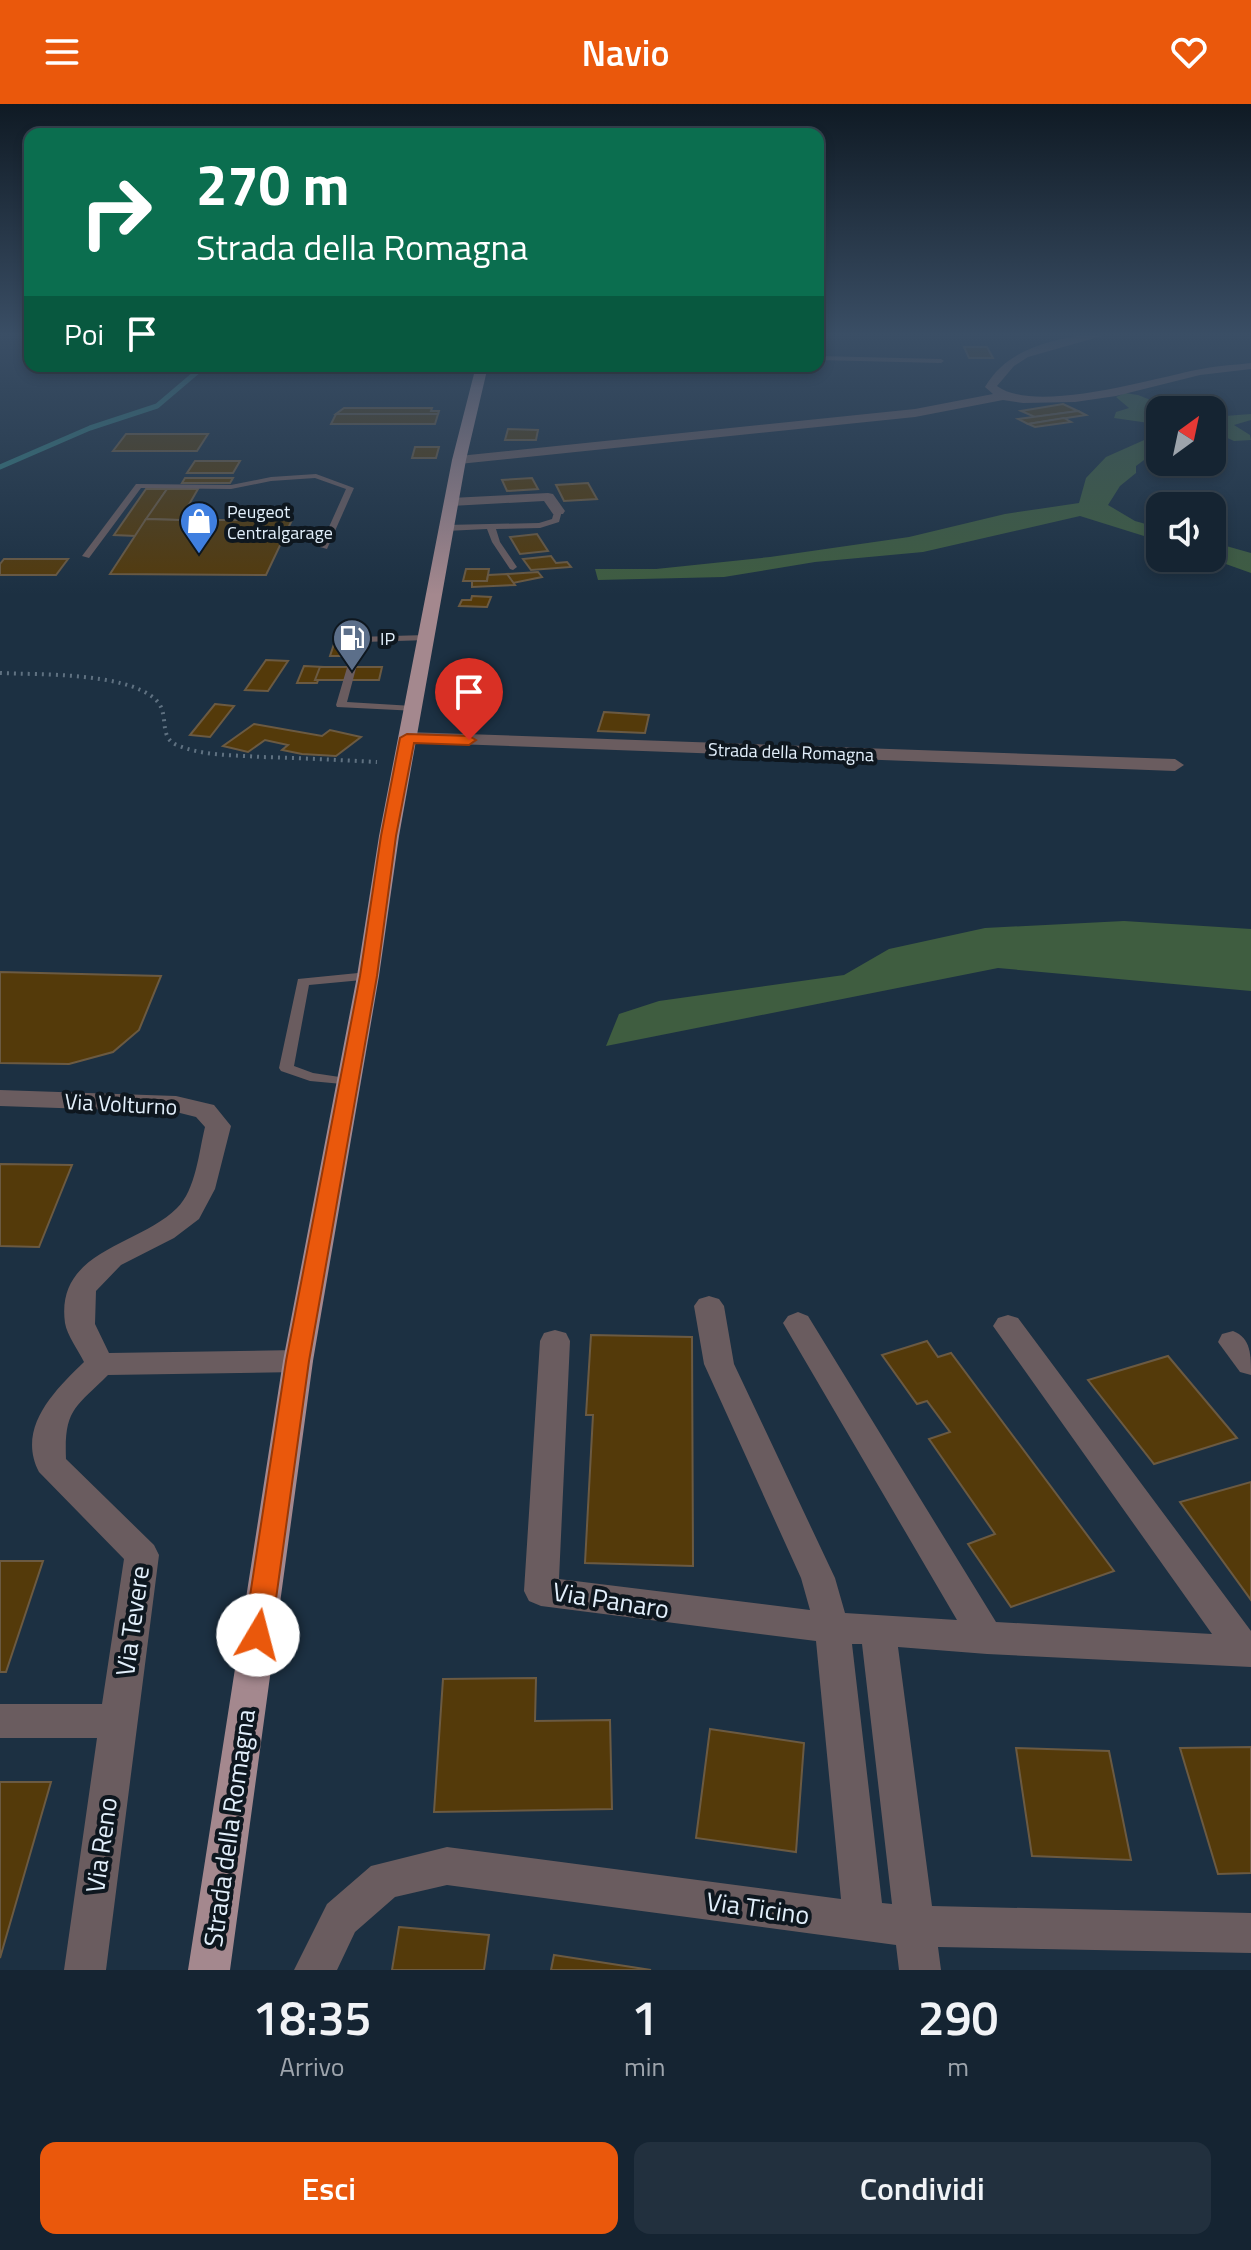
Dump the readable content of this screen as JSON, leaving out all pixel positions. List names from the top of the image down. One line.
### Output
{"streets":{"main road":["Strada della Romagna"],"street":["Via Volturno","Via Panaro","Via Tevere","Via Reno","Via Ticino"]},"crossings":[["Via Volturno","Via Tevere"],["Via Tevere","Via Reno"]],"places":{"shop":["Peugeot Centralgarage"],"fuel station":["IP"]},"north":"top right","page":{"header":"Navio","turn":["270 m","Strada della Romagna"],"then":"Poi","eta":["18:35","Arrivo","1","min","290","m"],"buttons":["Esci","Condividi"]}}
